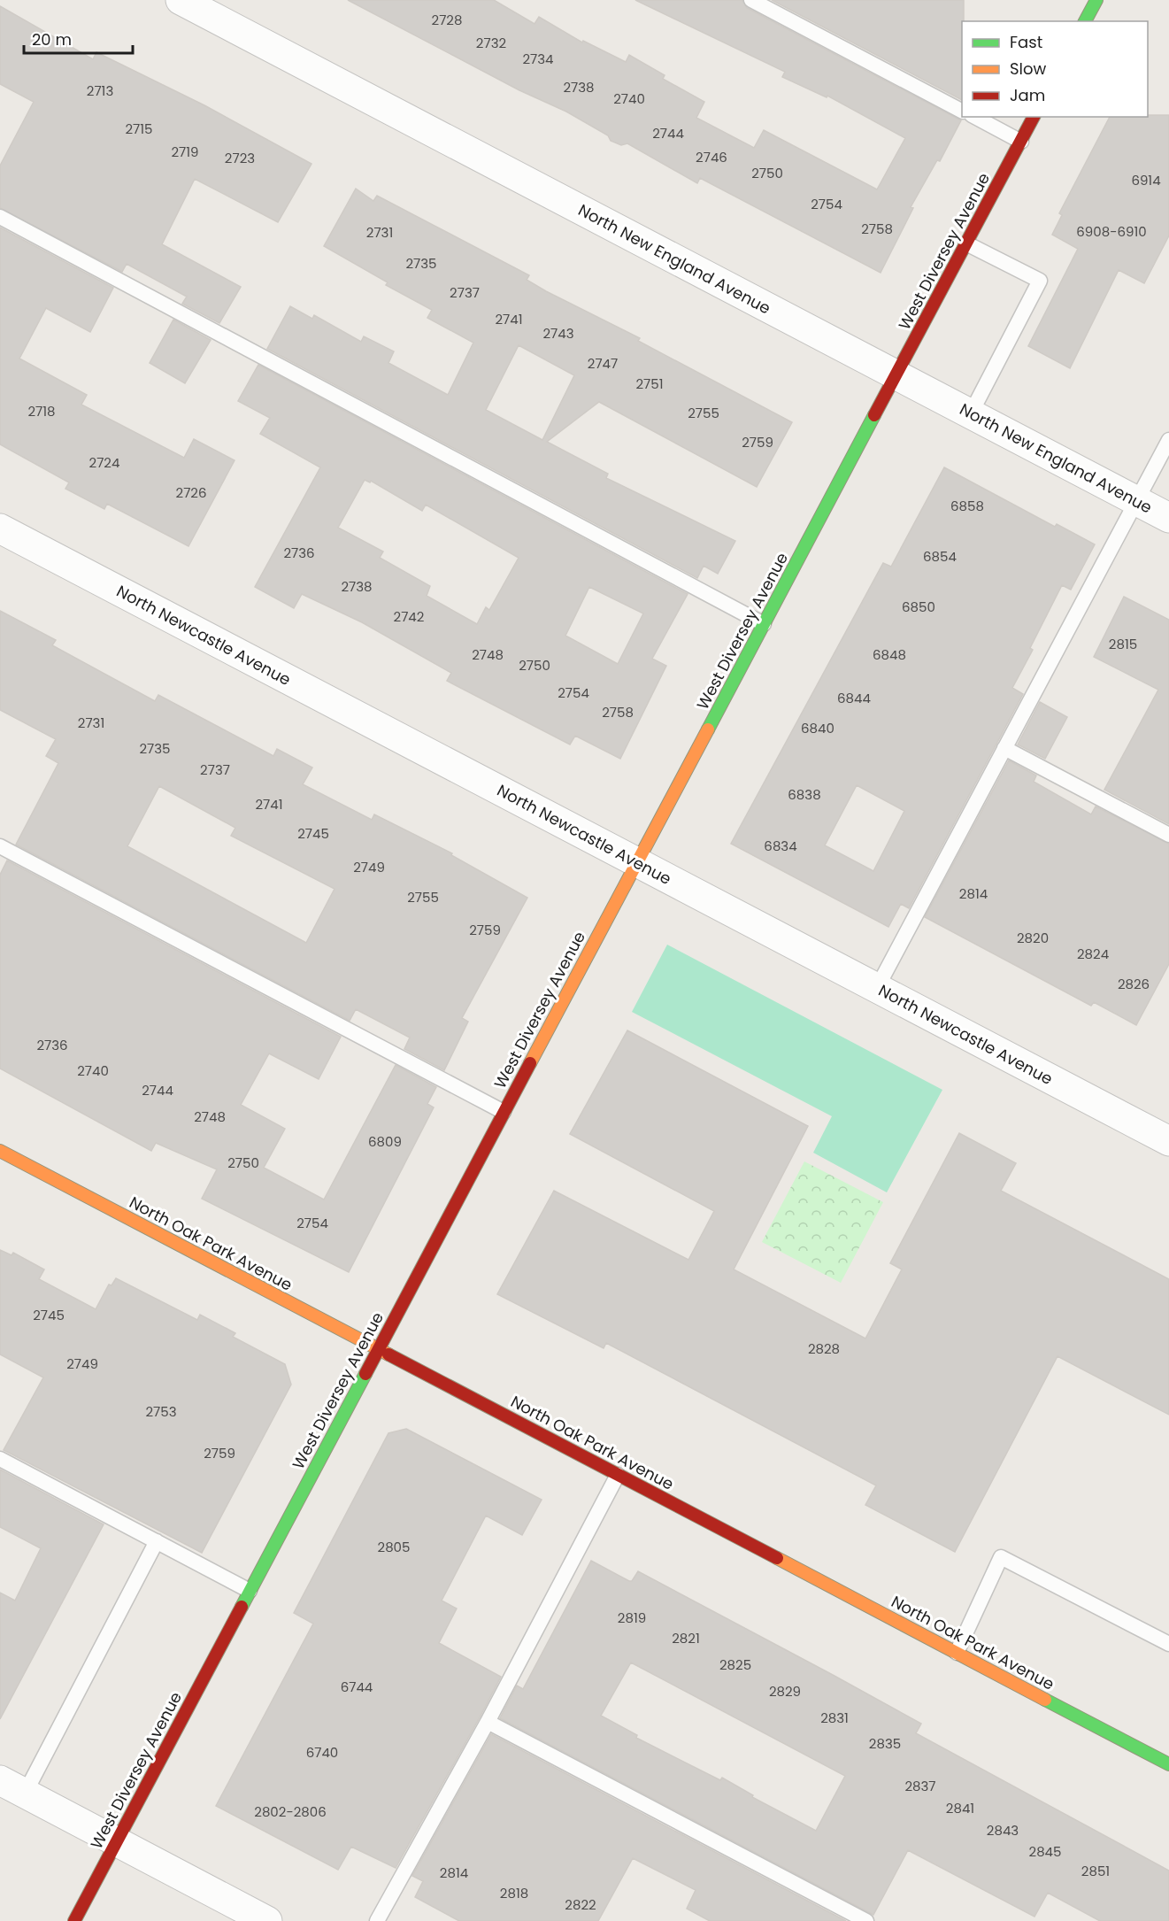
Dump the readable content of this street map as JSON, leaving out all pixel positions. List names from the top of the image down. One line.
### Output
{"streets":{"main road":["West Diversey Avenue","North Oak Park Avenue"],"street":["North New England Avenue","North Newcastle Avenue"]},"crossings":[["West Diversey Avenue","North New England Avenue"],["West Diversey Avenue","North Newcastle Avenue"],["West Diversey Avenue","North Oak Park Avenue"]],"house_numbers":["2728","2732","2734","2738","2713","2740","2715","2744","2719","2746","2723","2750","6914","2754","2758","6908-6910","2731","2735","2737","2741","2743","2747","2751","2718","2755","2759","2724","2726","6858","2736","6854","2738","6850","2742","2815","2748","6848","2750","2754","6844","2758","2731","6840","2735","2737","6838","2741","2745","6834","2749","2814","2755","2759","2820","2824","2826","2736","2740","2744","2748","6809","2750","2754","2745","2828","2749","2753","2759","2805","2819","2821","2825","6744","2829","2831","2835","6740","2837","2841","2802-2806","2843","2845","2851","2814","2818","2822"],"legend":["Fast","Slow","Jam"],"scale_bar":"20 m"}
